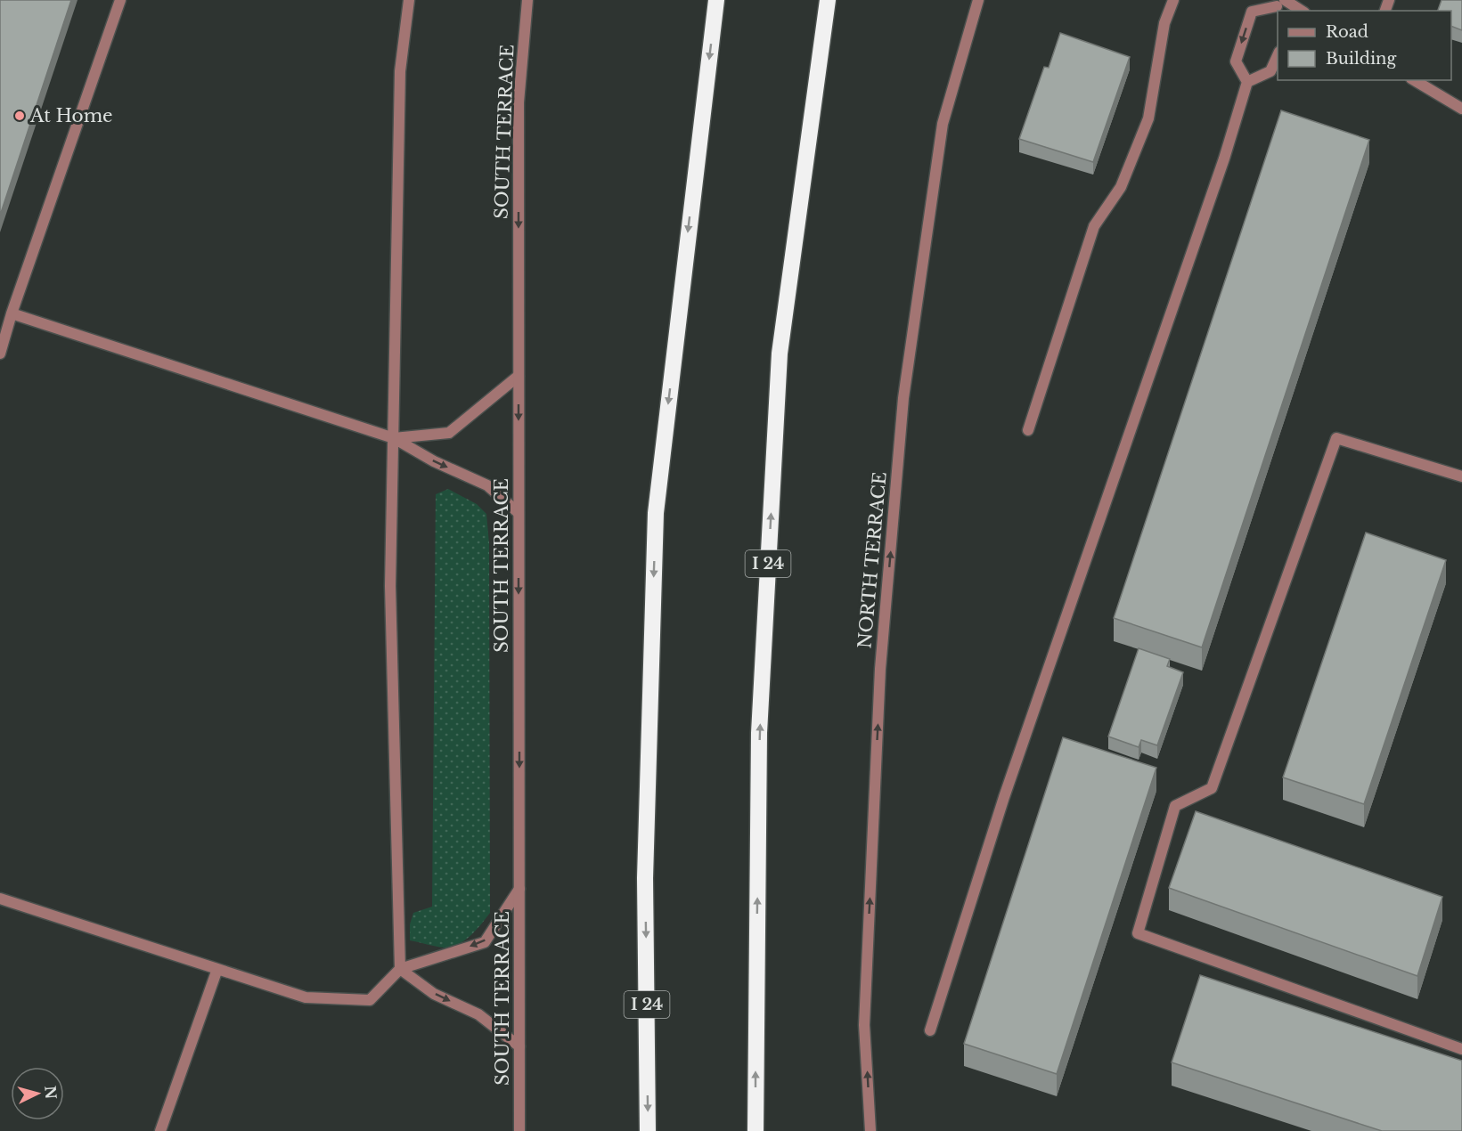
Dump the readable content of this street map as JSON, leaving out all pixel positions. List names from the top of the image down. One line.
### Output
{"streets":{"highway":["I 24"],"street":["SOUTH TERRACE","NORTH TERRACE"]},"one_way":["SOUTH TERRACE","NORTH TERRACE"],"places":["At Home"],"legend":["Road","Building"],"north":"right"}
